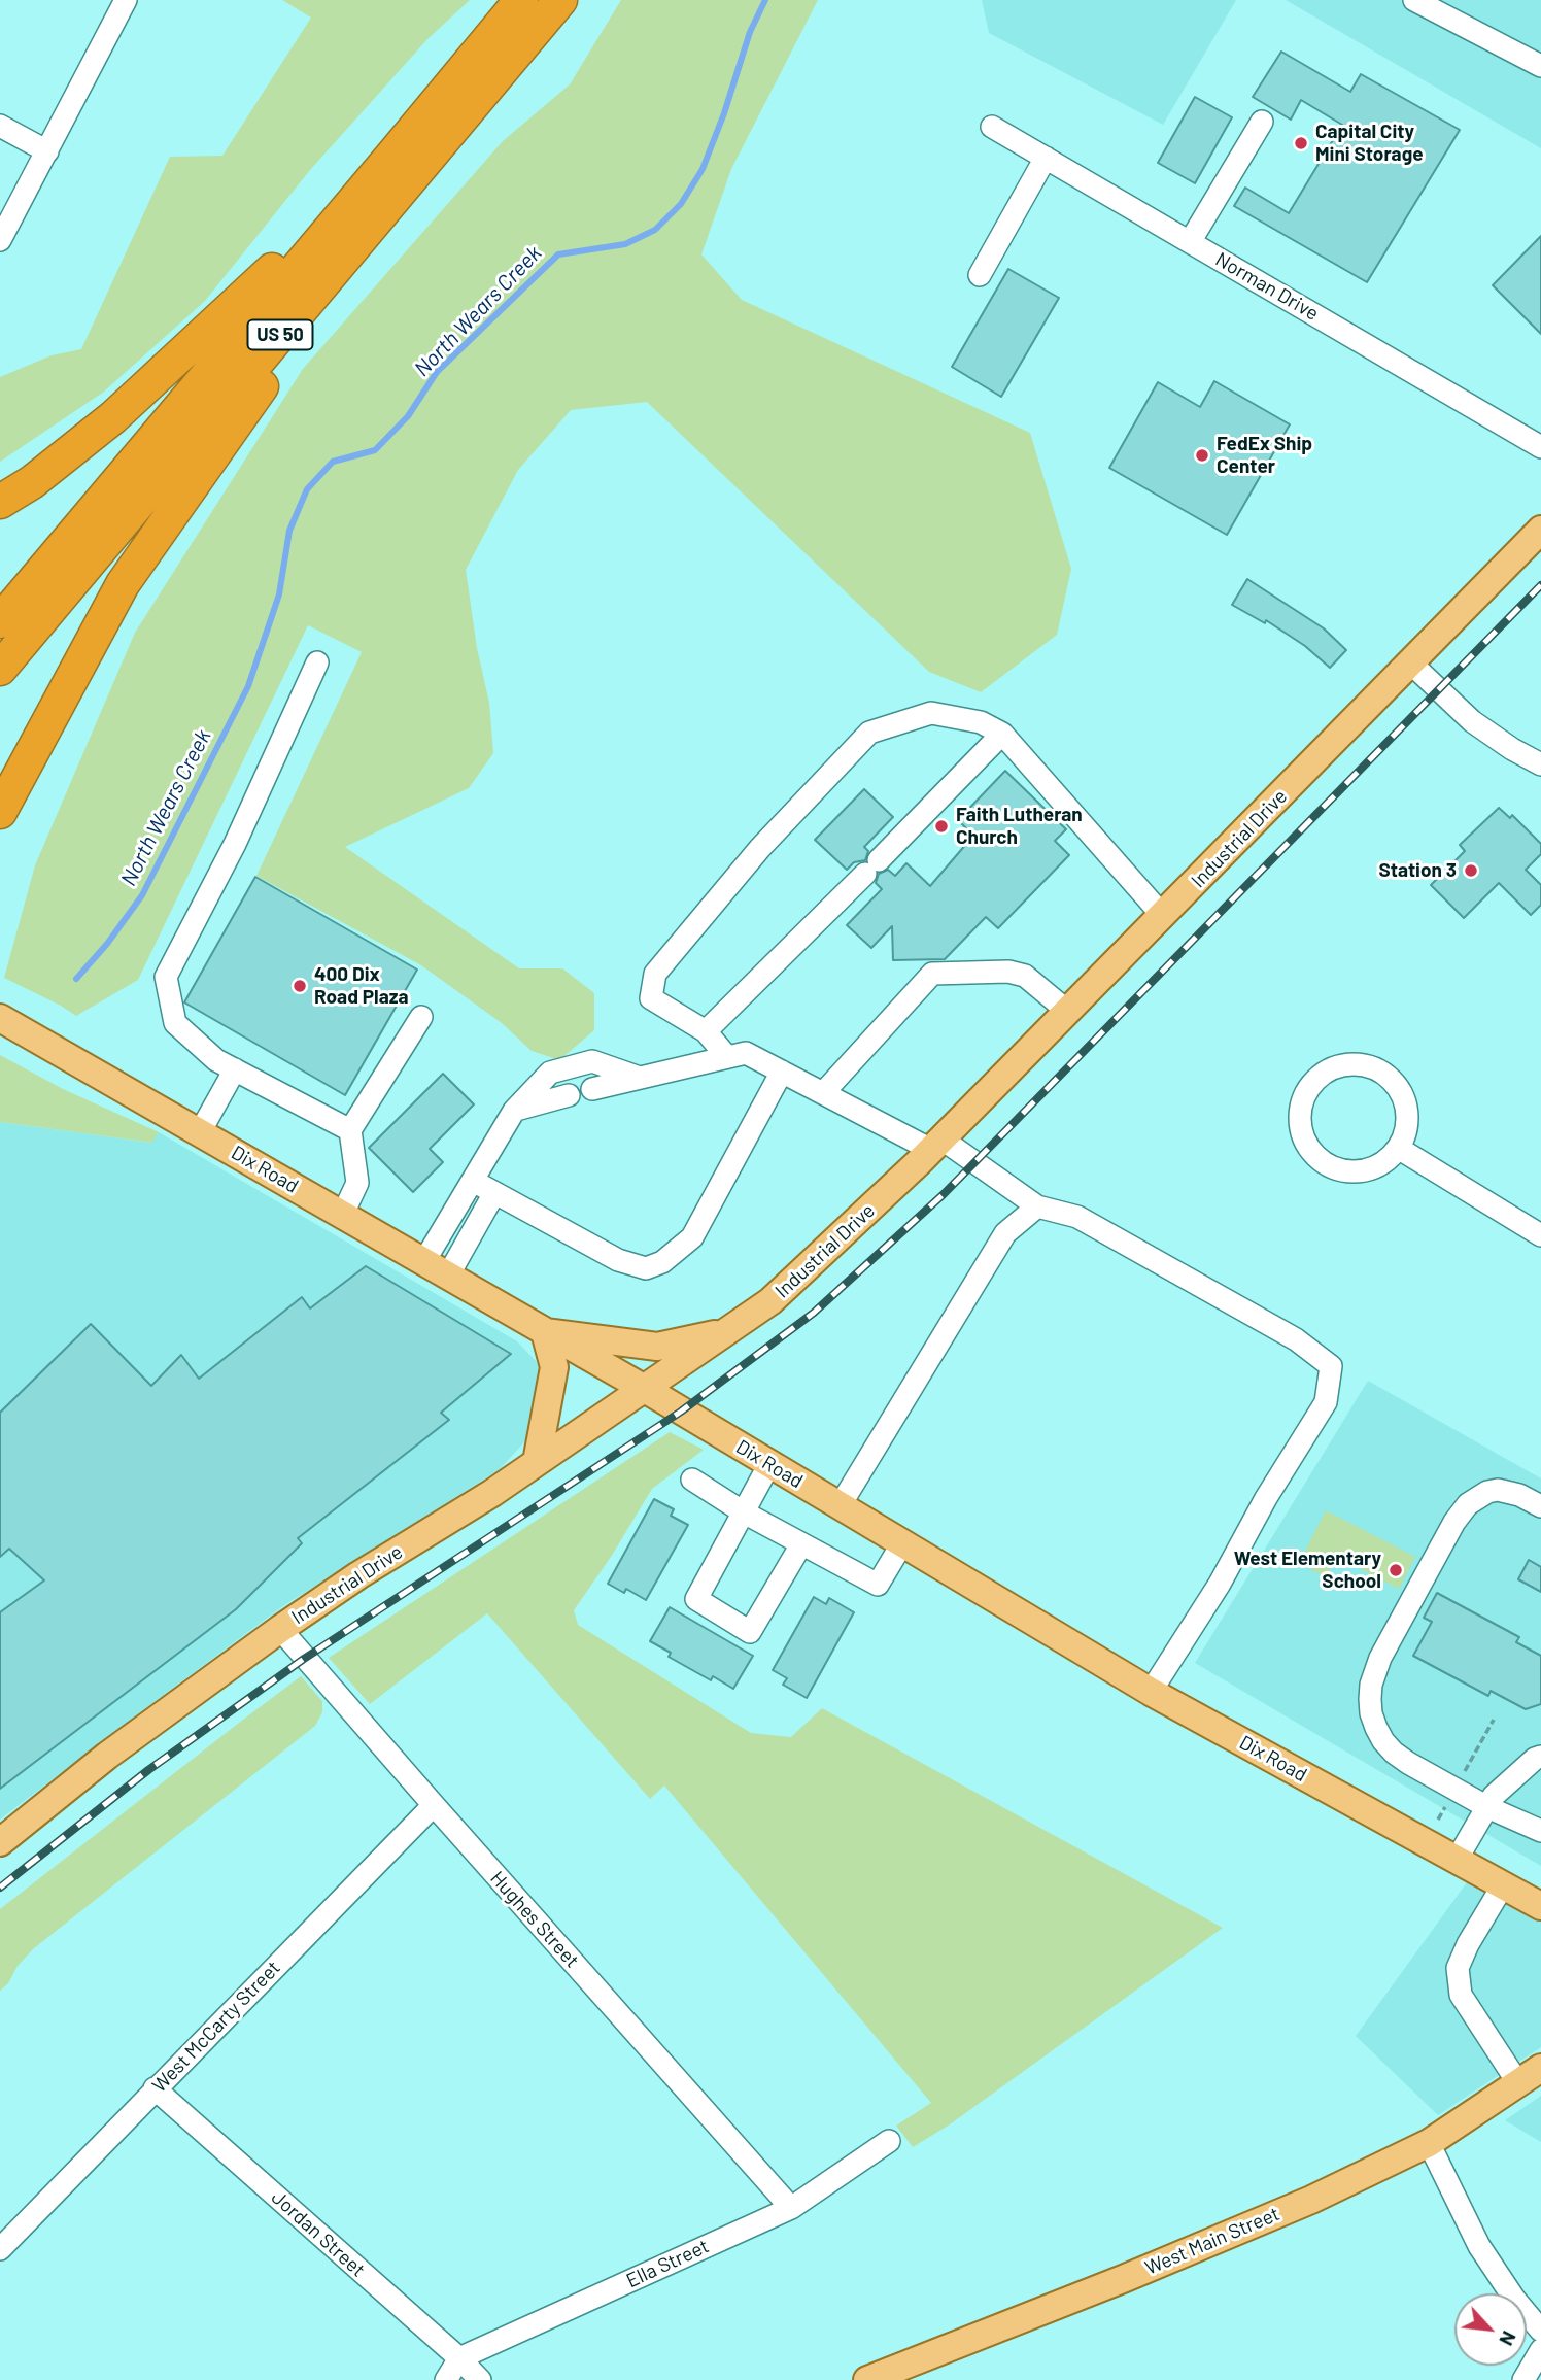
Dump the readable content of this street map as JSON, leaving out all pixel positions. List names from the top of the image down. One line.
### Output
{"streets":{"highway":["US 50"],"main road":["Industrial Drive","Dix Road","West Main Street"],"street":["Norman Drive","Hughes Street","West McCarty Street","Jordan Street","Ella Street"]},"crossings":[["Industrial Drive","Dix Road"],["Industrial Drive","Hughes Street"],["Hughes Street","West McCarty Street"],["Hughes Street","Ella Street"],["West McCarty Street","Jordan Street"],["Jordan Street","Ella Street"]],"water":["North Wears Creek"],"places":["Capital City Mini Storage","FedEx Ship Center","Faith Lutheran Church","Station 3","400 Dix Road Plaza","West Elementary School"],"north":"bottom right"}
